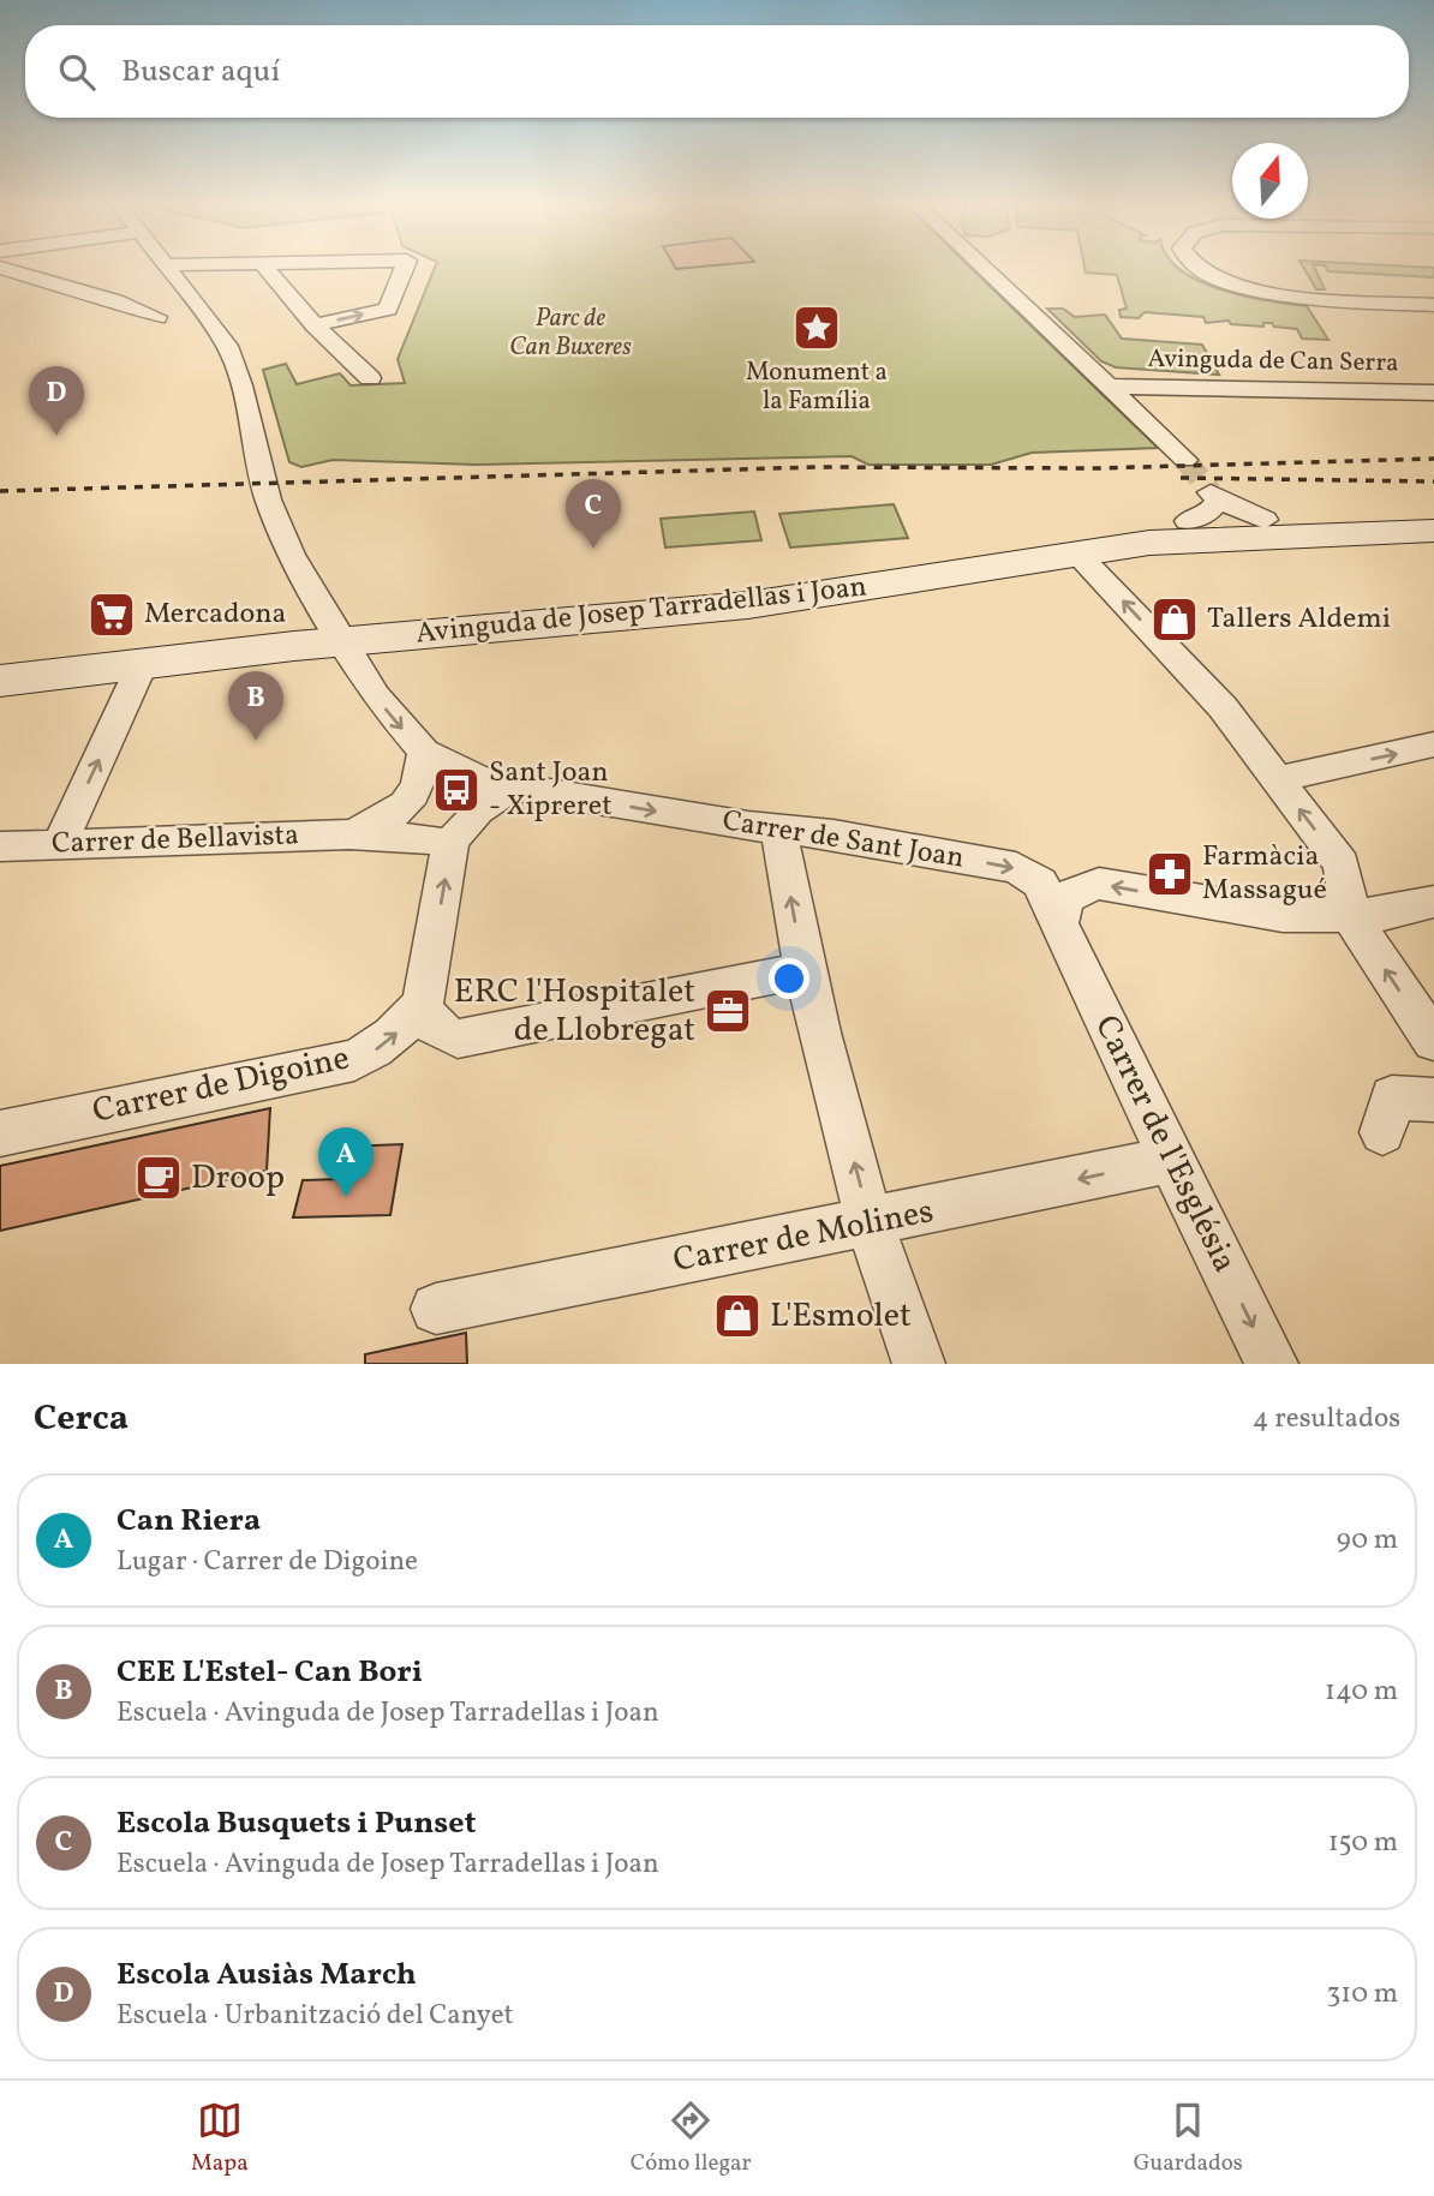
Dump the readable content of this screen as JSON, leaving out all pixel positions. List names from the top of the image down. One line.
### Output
{"streets":{"street":["Avinguda de Can Serra","Avinguda de Josep Tarradellas i Joan","Carrer de Bellavista","Carrer de Sant Joan","Carrer de Digoine","Carrer de l'Església","Carrer de Molines"]},"crossings":[["Avinguda de Josep Tarradellas i Joan","Carrer de Sant Joan"],["Carrer de Bellavista","Carrer de Sant Joan"],["Carrer de Sant Joan","Carrer de l'Església"],["Carrer de l'Església","Carrer de Molines"]],"one_way":["Carrer de Sant Joan","Carrer de Digoine","Carrer de l'Església","Carrer de Molines"],"parks":["Parc de Can Buxeres"],"places":{"place":["Monument a la Família"],"supermarket":["Mercadona"],"shop":["Tallers Aldemi","L'Esmolet"],"bus stop":["Sant Joan - Xipreret"],"pharmacy":["Farmàcia Massagué"],"office":["ERC l'Hospitalet de Llobregat"],"cafe":["Droop"]},"north":"top","page":{"search":"Buscar aquí","pins":["D","C","B","A"],"heading":["Cerca","4 resultados"],"list":[{"mark":"A","name":"Can Riera","note":"Lugar · Carrer de Digoine","value":"90 m"},{"mark":"B","name":"CEE L'Estel- Can Bori","note":"Escuela · Avinguda de Josep Tarradellas i Joan","value":"140 m"},{"mark":"C","name":"Escola Busquets i Punset","note":"Escuela · Avinguda de Josep Tarradellas i Joan","value":"150 m"},{"mark":"D","name":"Escola Ausiàs March","note":"Escuela · Urbanització del Canyet","value":"310 m"}],"nav":["Mapa","Cómo llegar","Guardados"]}}
